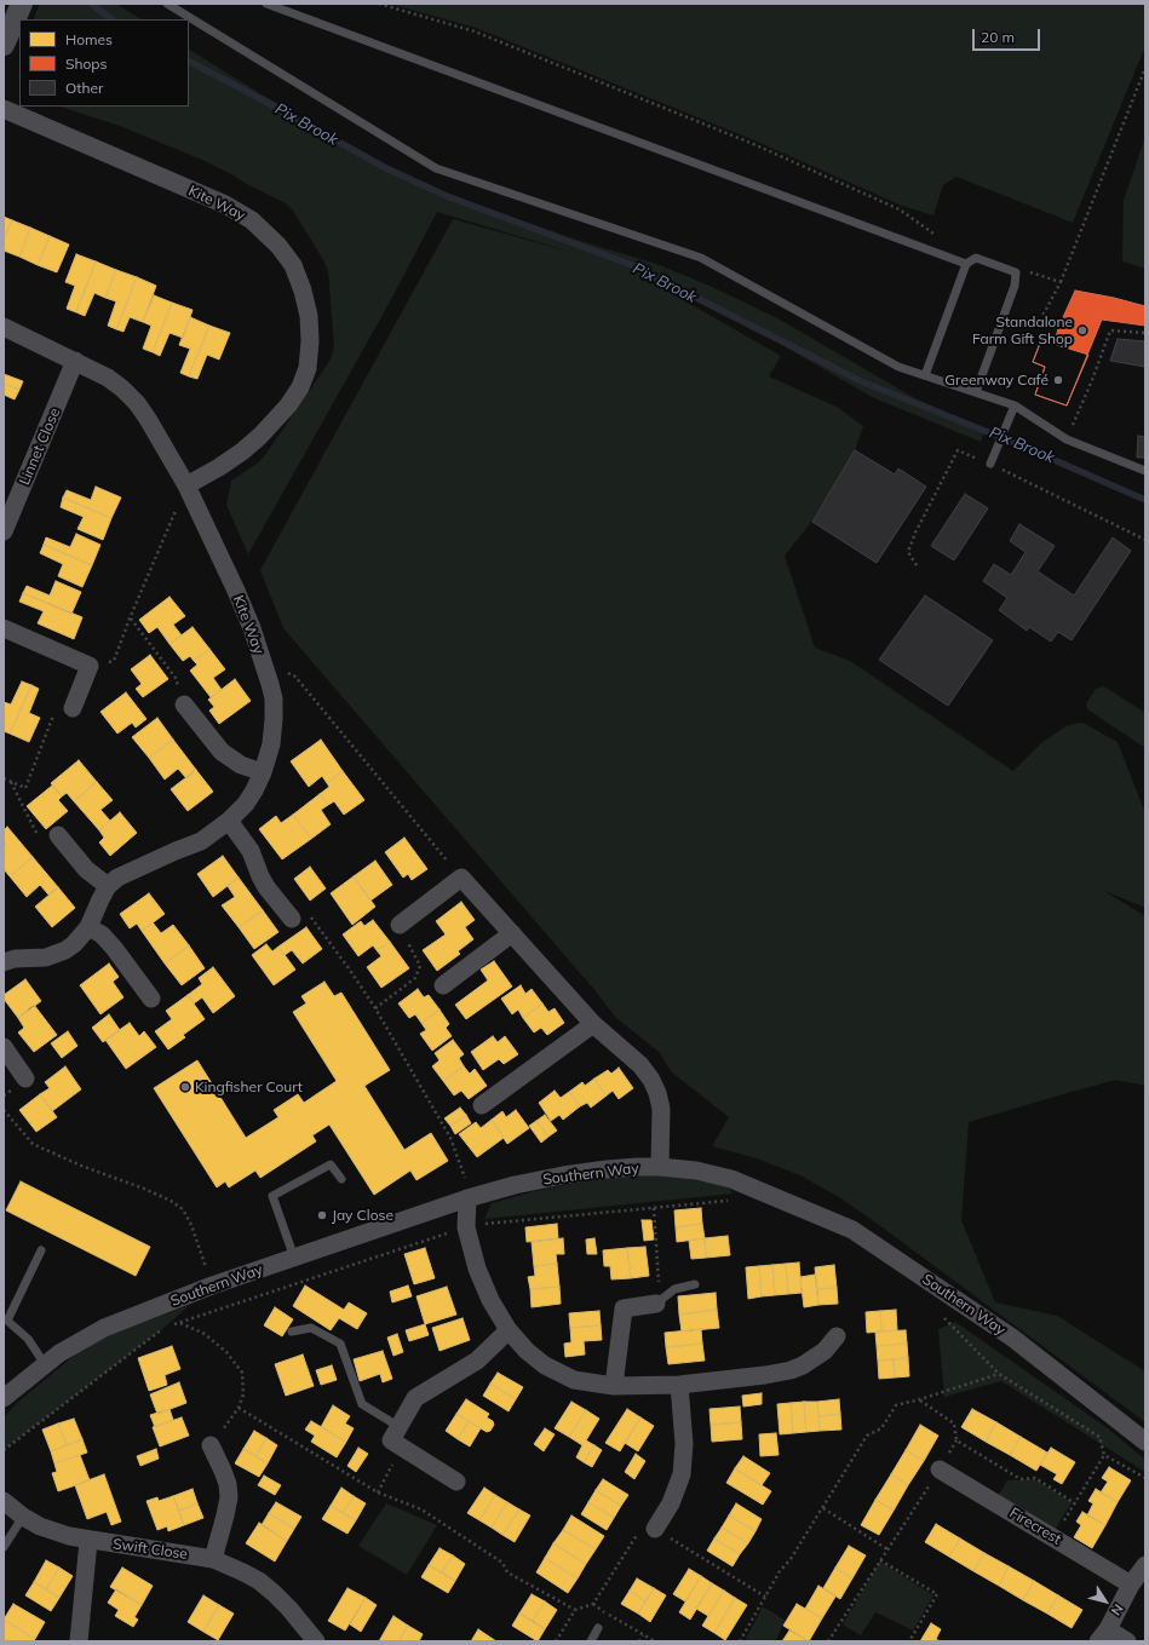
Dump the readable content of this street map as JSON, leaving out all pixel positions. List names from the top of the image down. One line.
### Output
{"streets":{"street":["Kite Way","Linnet Close","Southern Way","Firecrest","Swift Close"]},"crossings":[["Kite Way","Linnet Close"]],"water":["Pix Brook"],"places":["Standalone Farm Gift Shop","Greenway Café","Kingfisher Court","Jay Close"],"legend":["Homes","Shops","Other"],"scale_bar":"20 m","north":"bottom right"}
